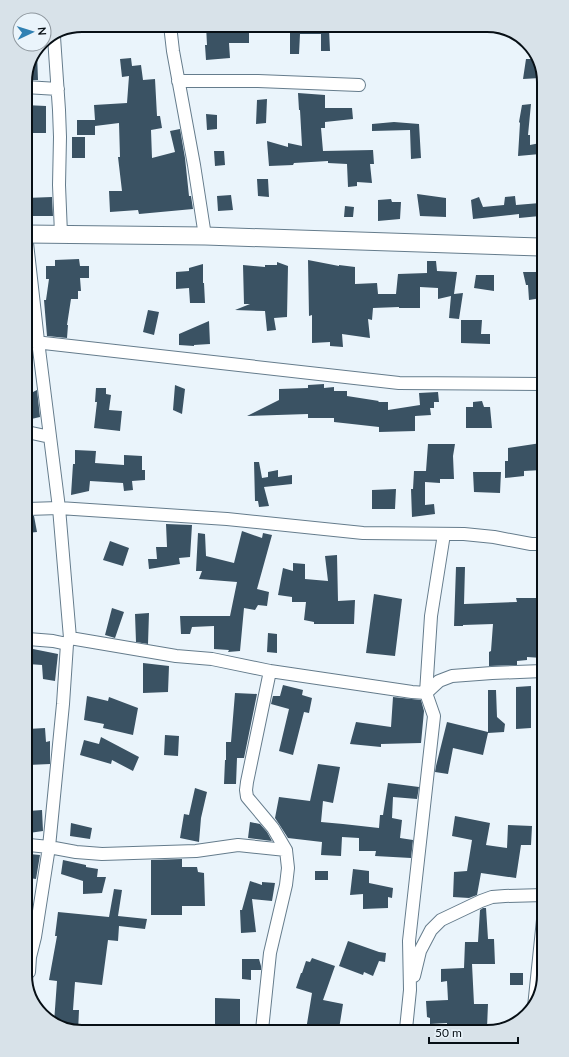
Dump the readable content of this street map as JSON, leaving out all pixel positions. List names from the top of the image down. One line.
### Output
{"scale_bar":"50 m","north":"right"}
